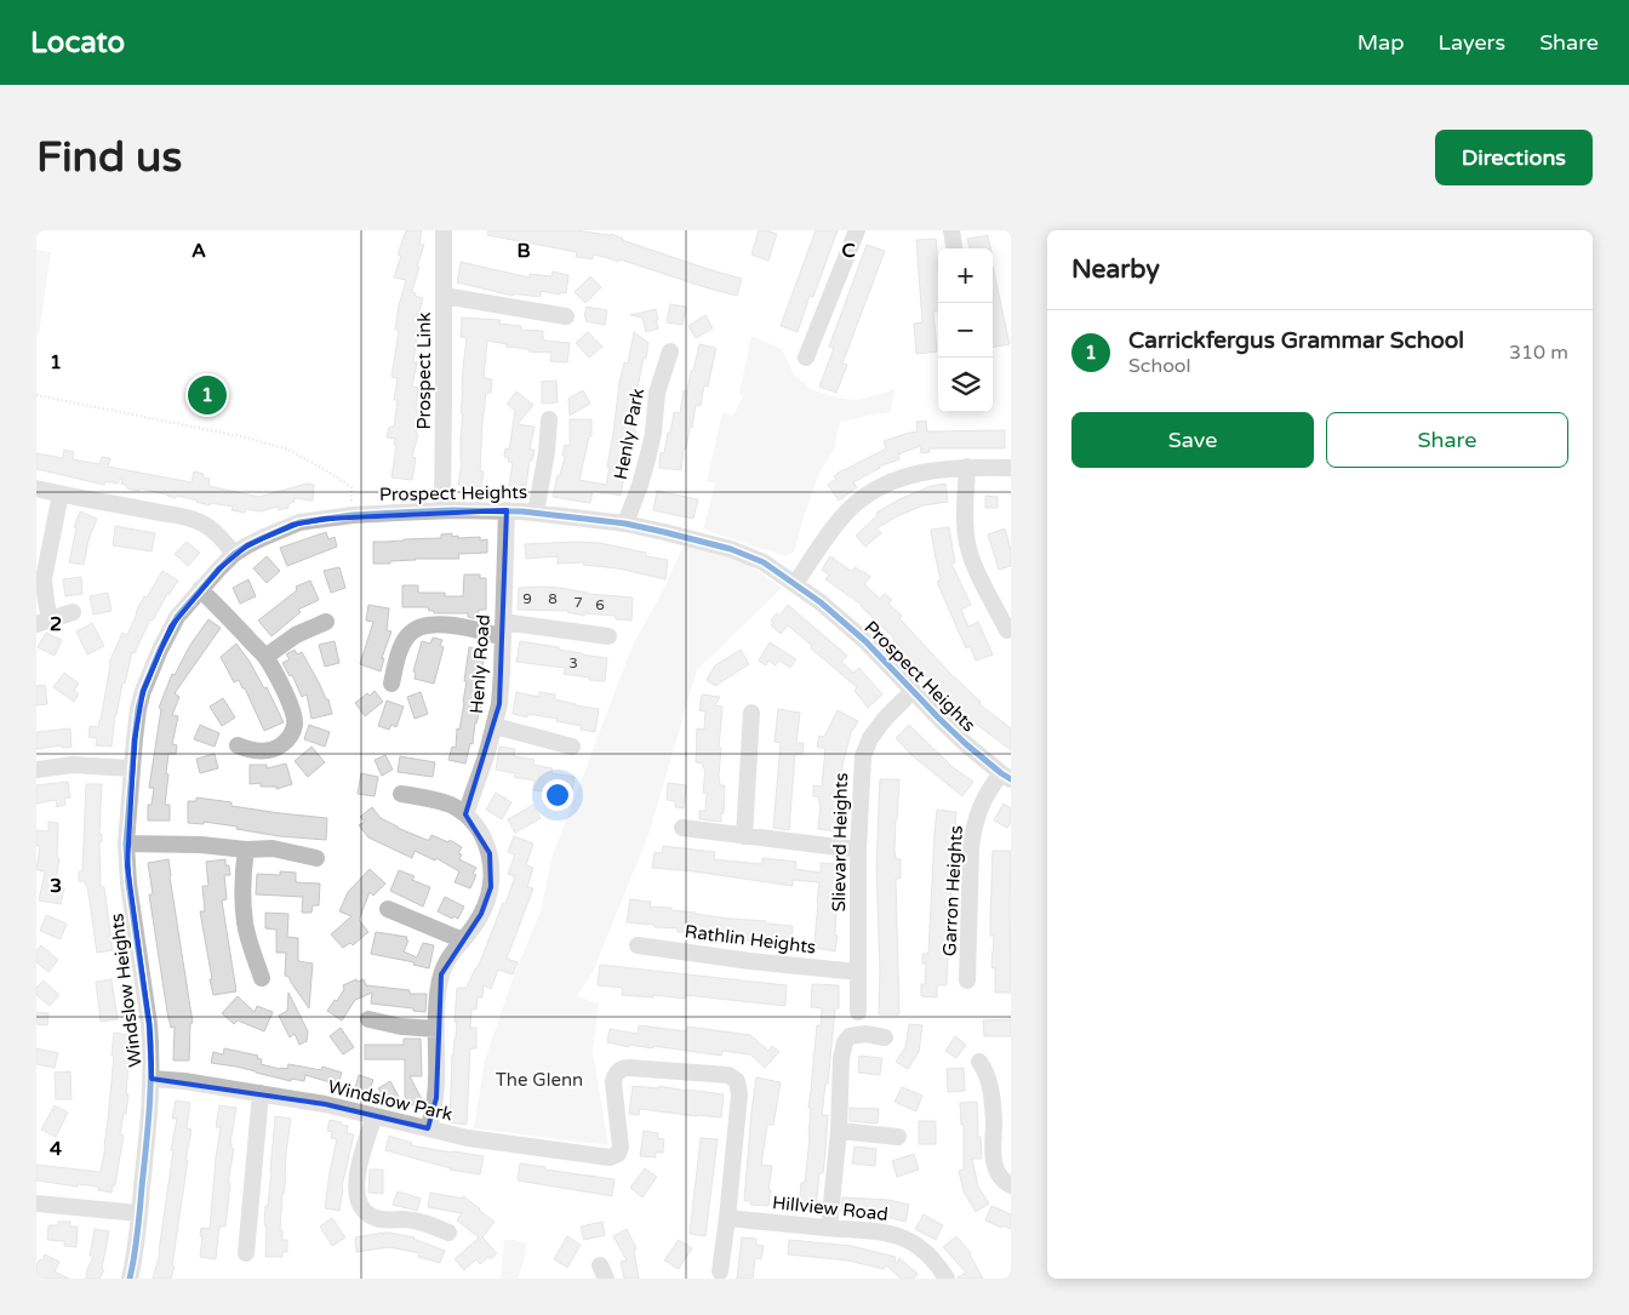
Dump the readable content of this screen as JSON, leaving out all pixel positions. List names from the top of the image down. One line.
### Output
{"streets":{"street":["Prospect Link","Henly Park","Prospect Heights","Henly Road","Slievard Heights","Garron Heights","Rathlin Heights","Windslow Heights","Windslow Park","Hillview Road"]},"crossings":[["Prospect Link","Prospect Heights"],["Henly Park","Prospect Heights"],["Prospect Heights","Henly Road"],["Prospect Heights","Slievard Heights"],["Prospect Heights","Garron Heights"],["Prospect Heights","Windslow Heights"],["Slievard Heights","Rathlin Heights"],["Windslow Heights","Windslow Park"],["Windslow Park","Hillview Road"]],"parks":["The Glenn"],"house_numbers":["9","8","7","6","3"],"page":{"header":"Locato","nav":["Map","Layers","Share"],"buttons":["Directions",["Save","Share"]],"title":"Find us","heading":"Nearby","map_buttons":["+","−"],"list":[{"mark":"1","name":"Carrickfergus Grammar School","note":"School","value":"310 m"}],"pins":"1"},"grid":{"columns":["A","B","C"],"rows":["1","2","3","4"]}}
